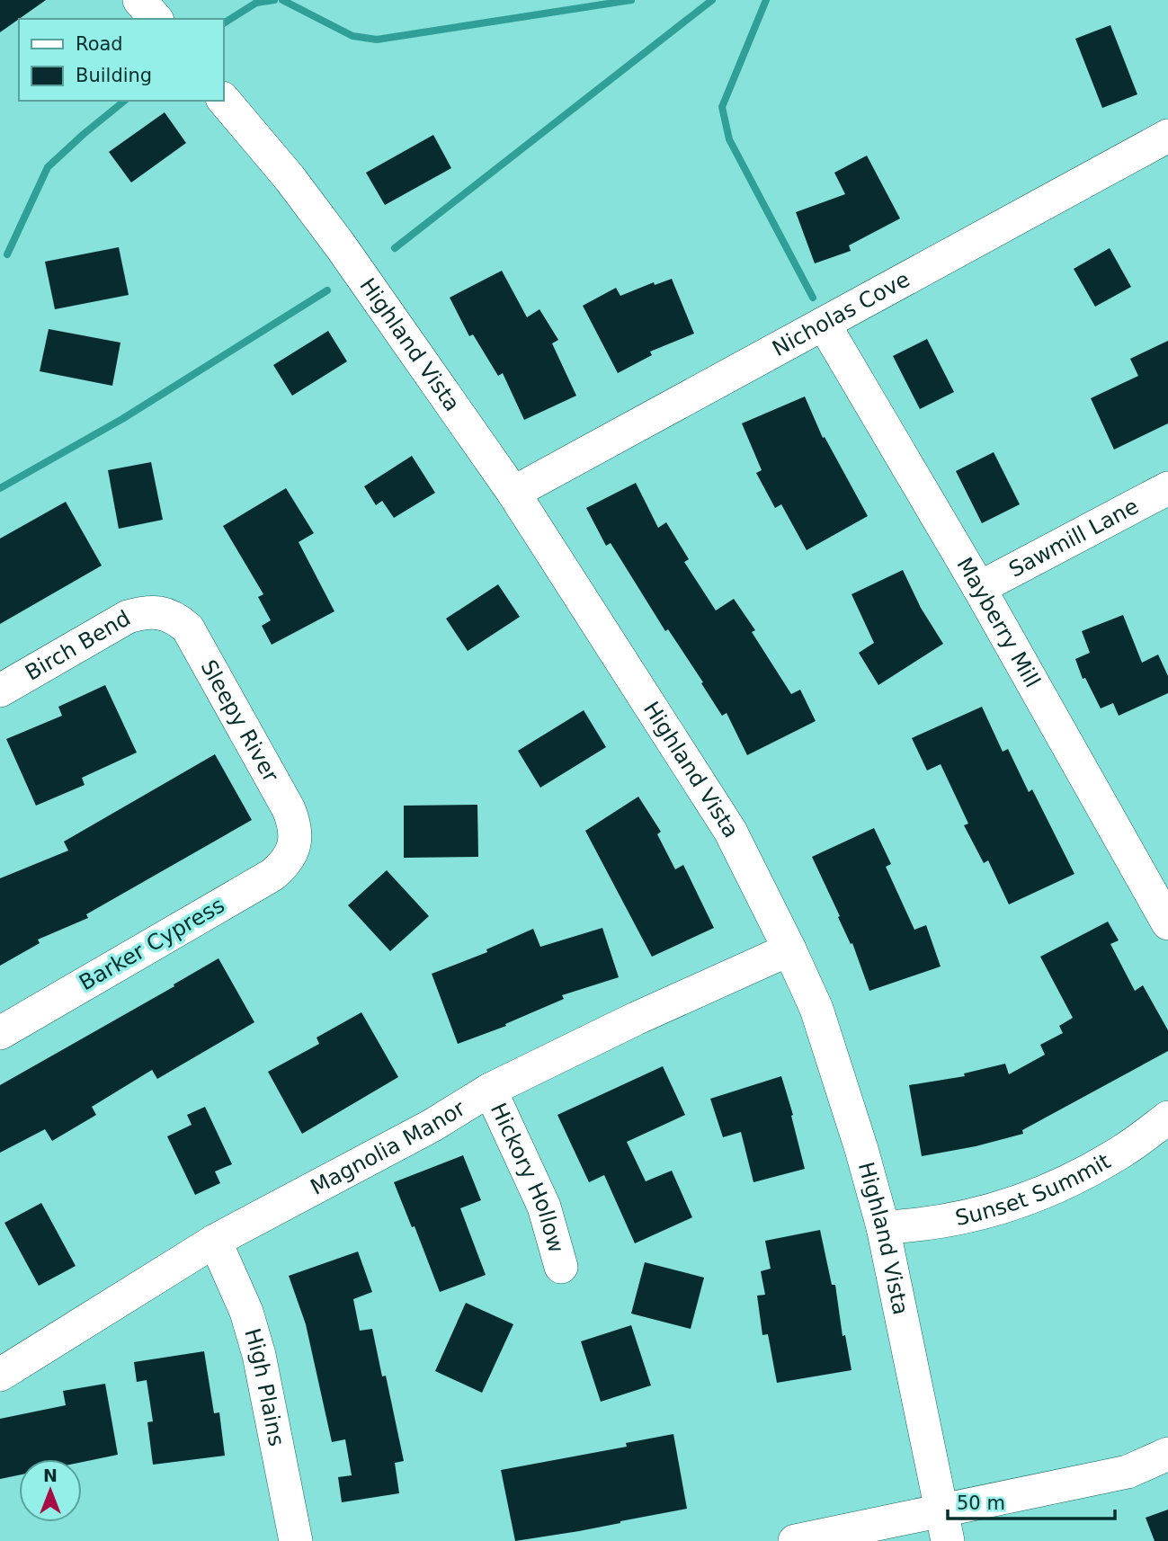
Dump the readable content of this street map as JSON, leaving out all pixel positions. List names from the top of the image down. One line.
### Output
{"streets":{"street":["Nicholas Cove","Highland Vista","Sawmill Lane","Mayberry Mill","Birch Bend","Sleepy River","Barker Cypress","Magnolia Manor","Hickory Hollow","Sunset Summit","High Plains"]},"crossings":[["Nicholas Cove","Highland Vista"],["Nicholas Cove","Mayberry Mill"],["Highland Vista","Magnolia Manor"],["Highland Vista","Sunset Summit"],["Sawmill Lane","Mayberry Mill"],["Birch Bend","Sleepy River"],["Sleepy River","Barker Cypress"],["Magnolia Manor","Hickory Hollow"],["Magnolia Manor","High Plains"]],"legend":["Road","Building"],"scale_bar":"50 m","north":"top"}
